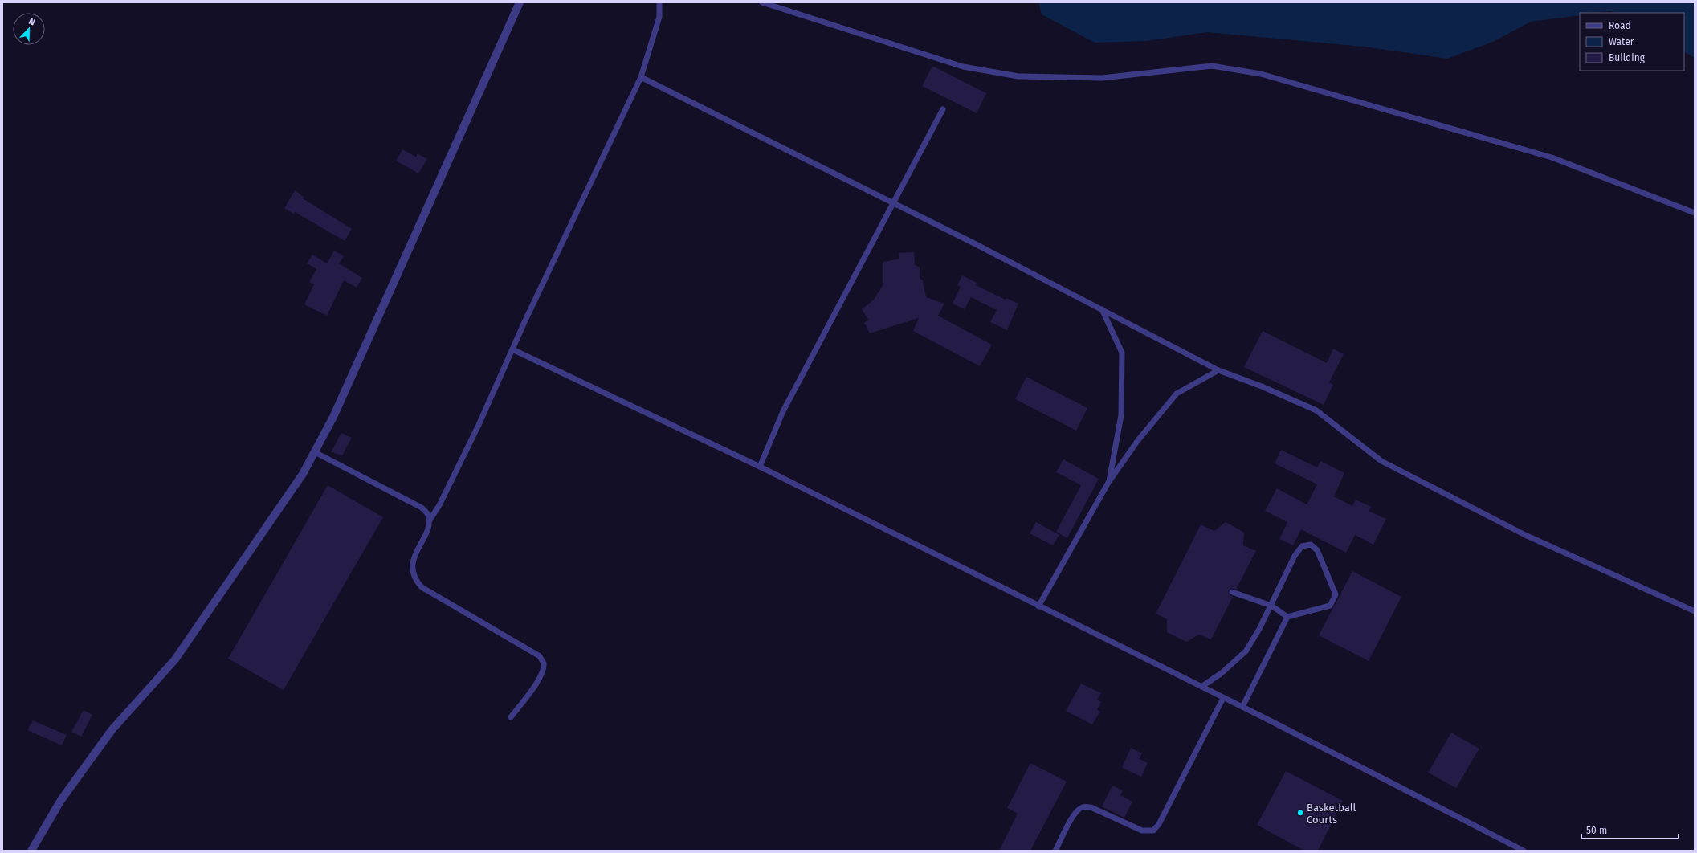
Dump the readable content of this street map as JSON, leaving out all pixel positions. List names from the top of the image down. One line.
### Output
{"places":["Basketball Courts"],"legend":["Road","Water","Building"],"scale_bar":"50 m","north":"top right"}
